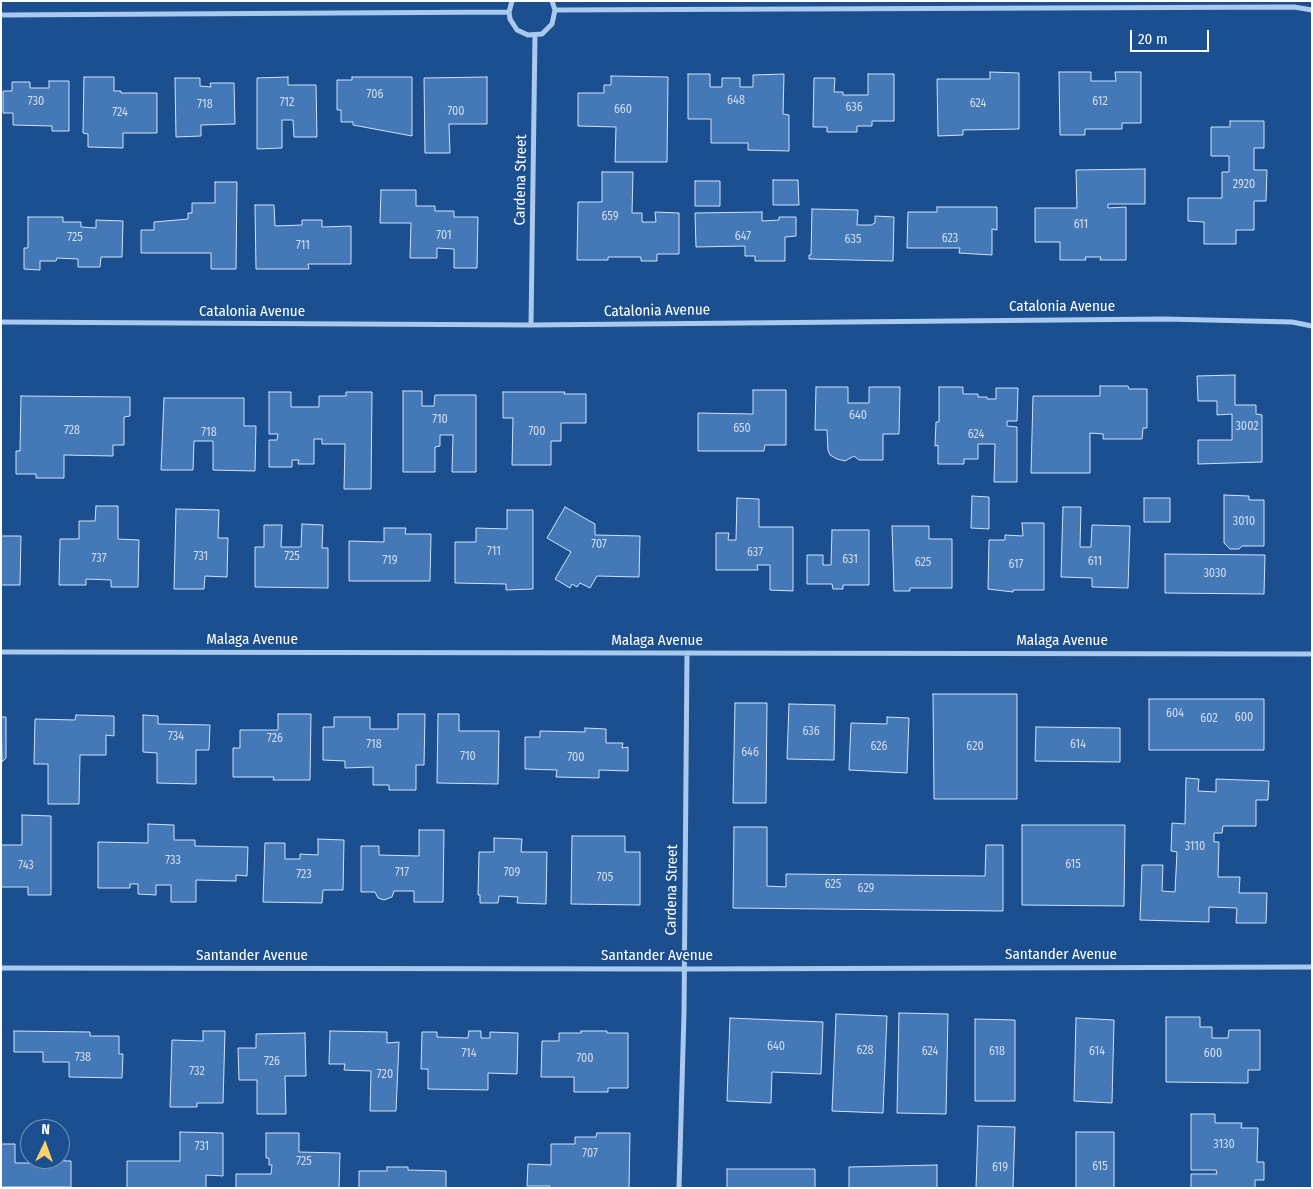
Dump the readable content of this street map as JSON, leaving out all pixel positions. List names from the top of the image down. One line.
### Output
{"streets":{"street":["Cardena Street","Catalonia Avenue","Malaga Avenue","Santander Avenue"]},"crossings":[["Cardena Street","Catalonia Avenue"],["Cardena Street","Malaga Avenue"],["Cardena Street","Santander Avenue"]],"house_numbers":["706","648","730","612","712","624","718","636","660","700","724","2920","659","611","701","647","725","623","635","711","640","710","3002","650","728","700","718","624","3010","707","711","637","731","725","737","631","719","611","625","617","3030","604","600","602","636","734","726","718","614","626","620","646","710","700","3110","733","615","743","717","709","723","705","625","629","640","628","624","618","614","714","600","738","700","726","732","720","3130","731","707","725","615","619"],"scale_bar":"20 m","north":"top"}
